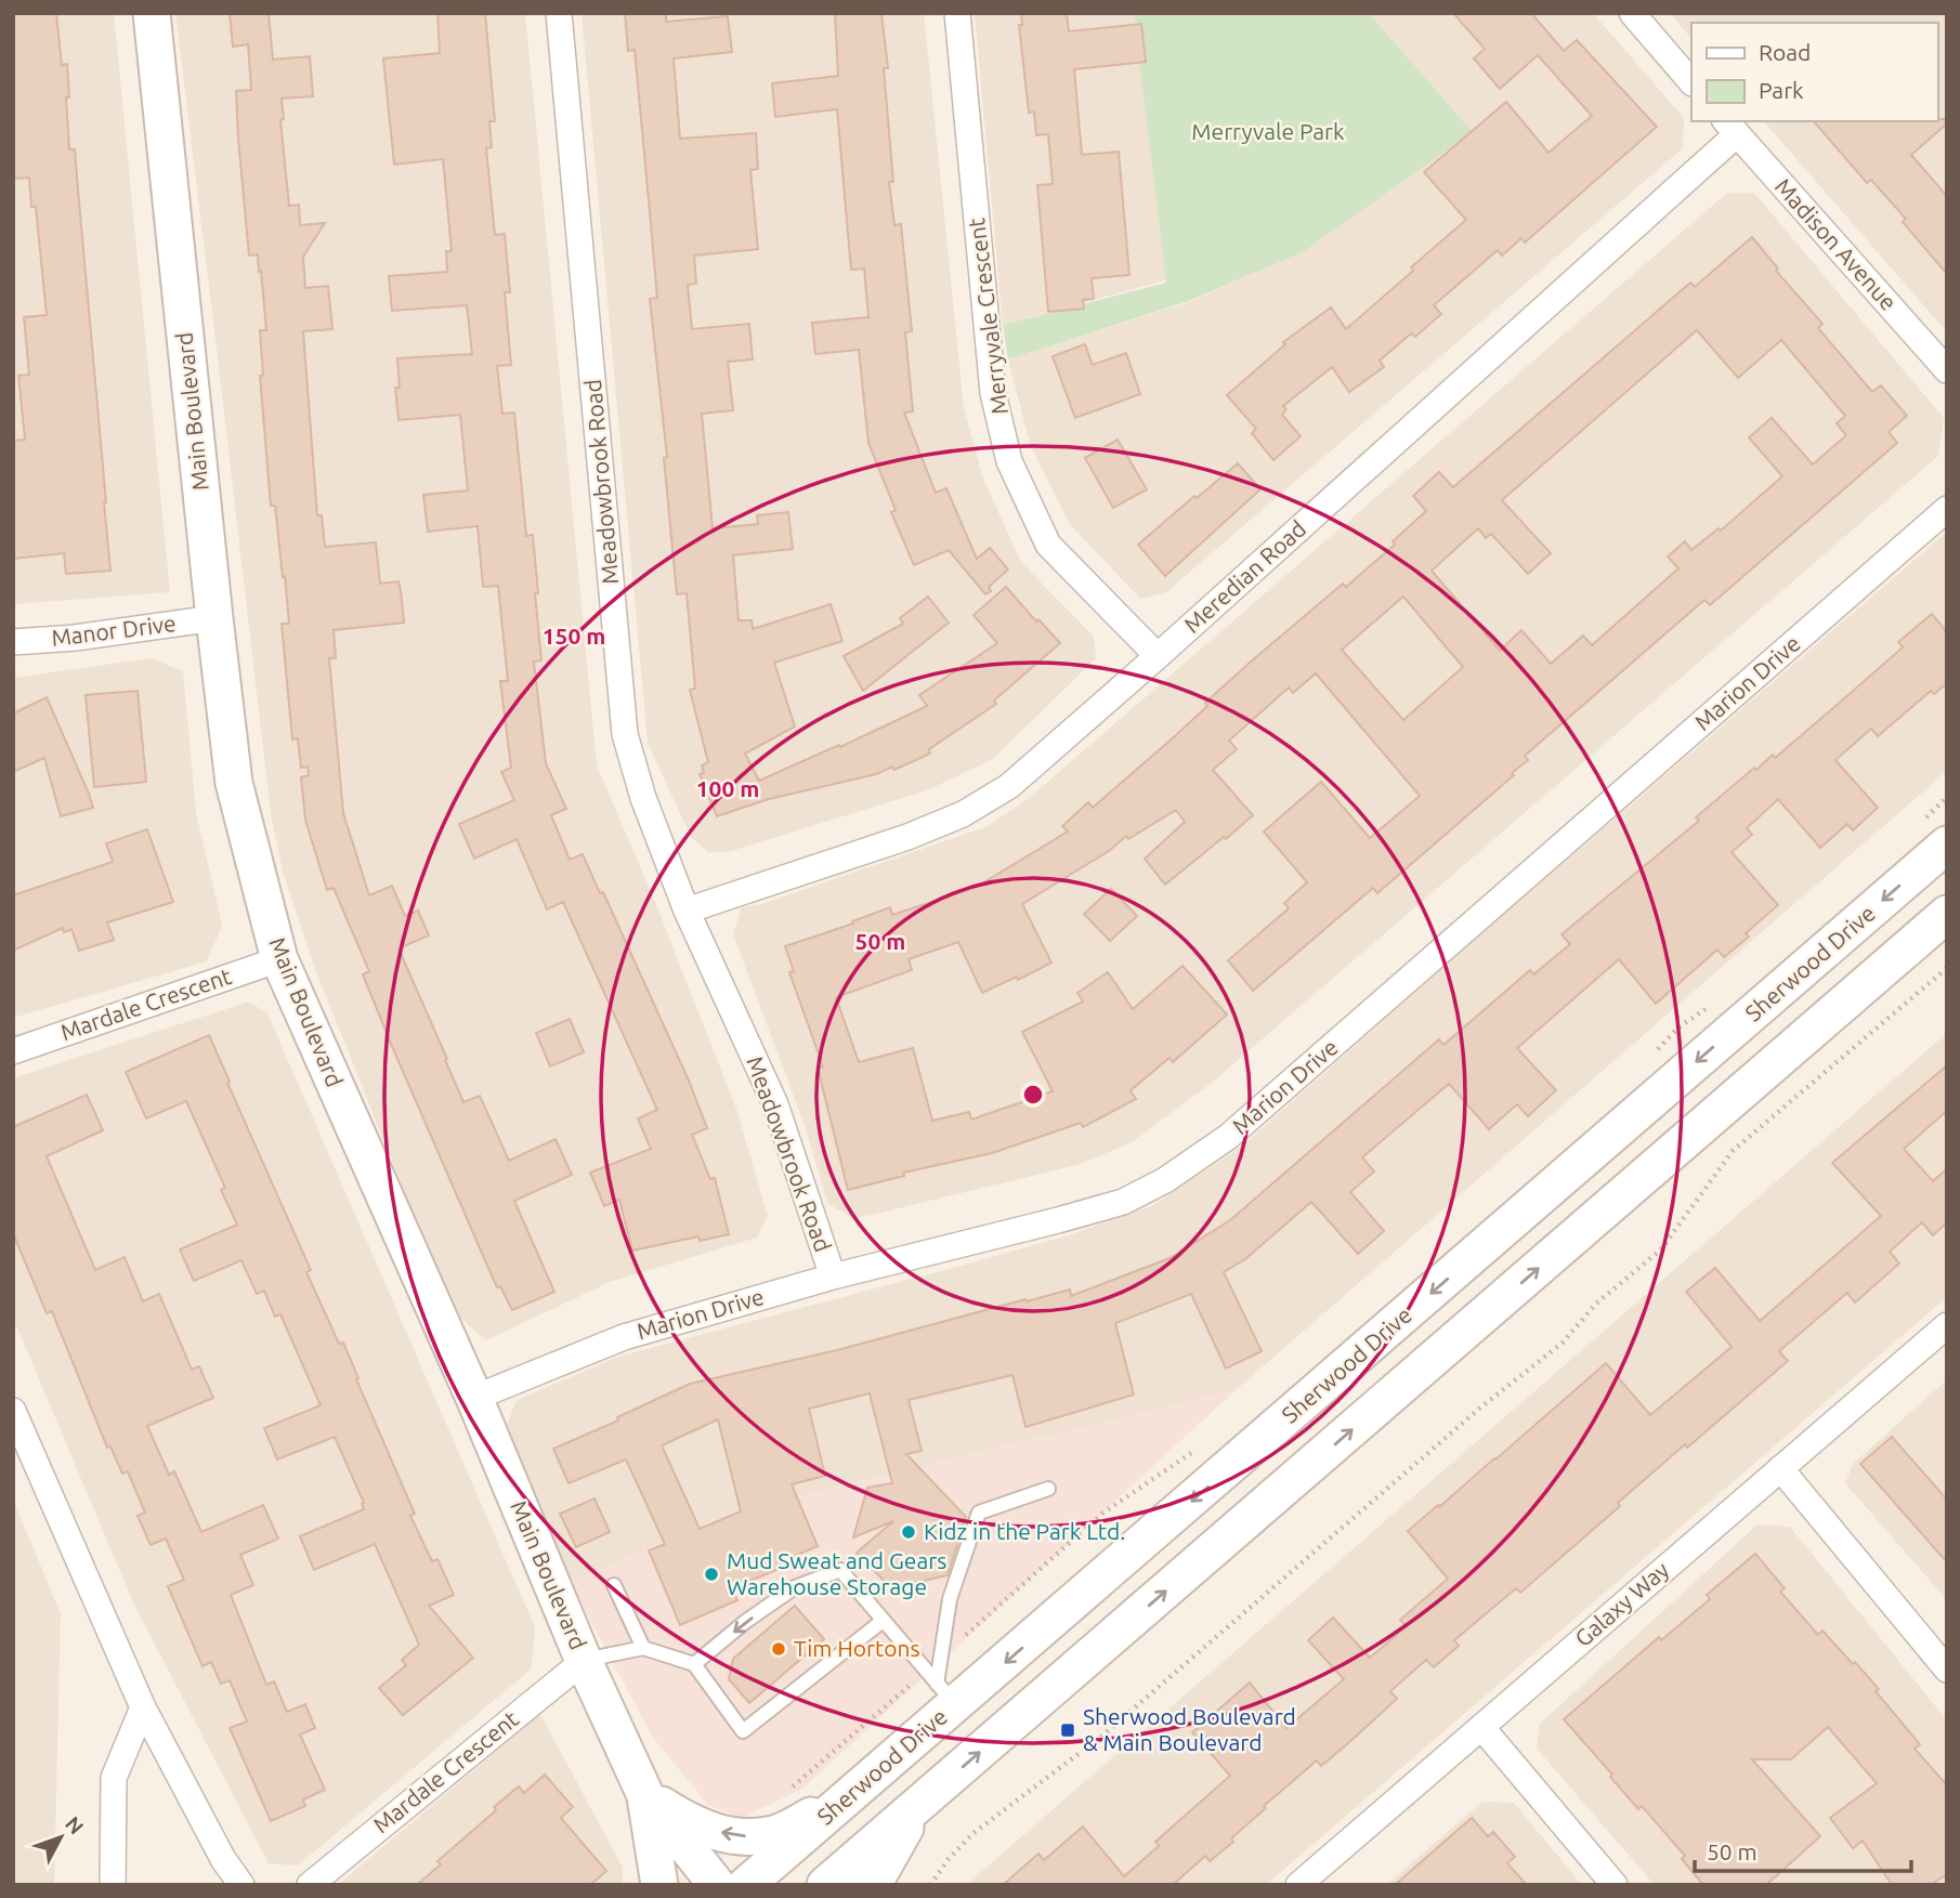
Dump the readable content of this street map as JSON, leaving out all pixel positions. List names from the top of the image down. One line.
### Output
{"streets":{"main road":["Main Boulevard","Sherwood Drive"],"street":["Madison Avenue","Merryvale Crescent","Meadowbrook Road","Meredian Road","Manor Drive","Marion Drive","Mardale Crescent","Galaxy Way"]},"crossings":[["Madison Avenue","Meredian Road"],["Merryvale Crescent","Meredian Road"],["Main Boulevard","Manor Drive"],["Main Boulevard","Marion Drive"],["Main Boulevard","Mardale Crescent"],["Meadowbrook Road","Meredian Road"],["Meadowbrook Road","Marion Drive"]],"parks":["Merryvale Park"],"places":{"other":["Kidz in the Park Ltd.","Mud Sweat and Gears Warehouse Storage","Tim Hortons"],"transit":["Sherwood Boulevard & Main Boulevard"]},"legend":["Road","Park"],"scale_bar":"50 m","north":"top right","rings":["150 m","100 m","50 m"]}
